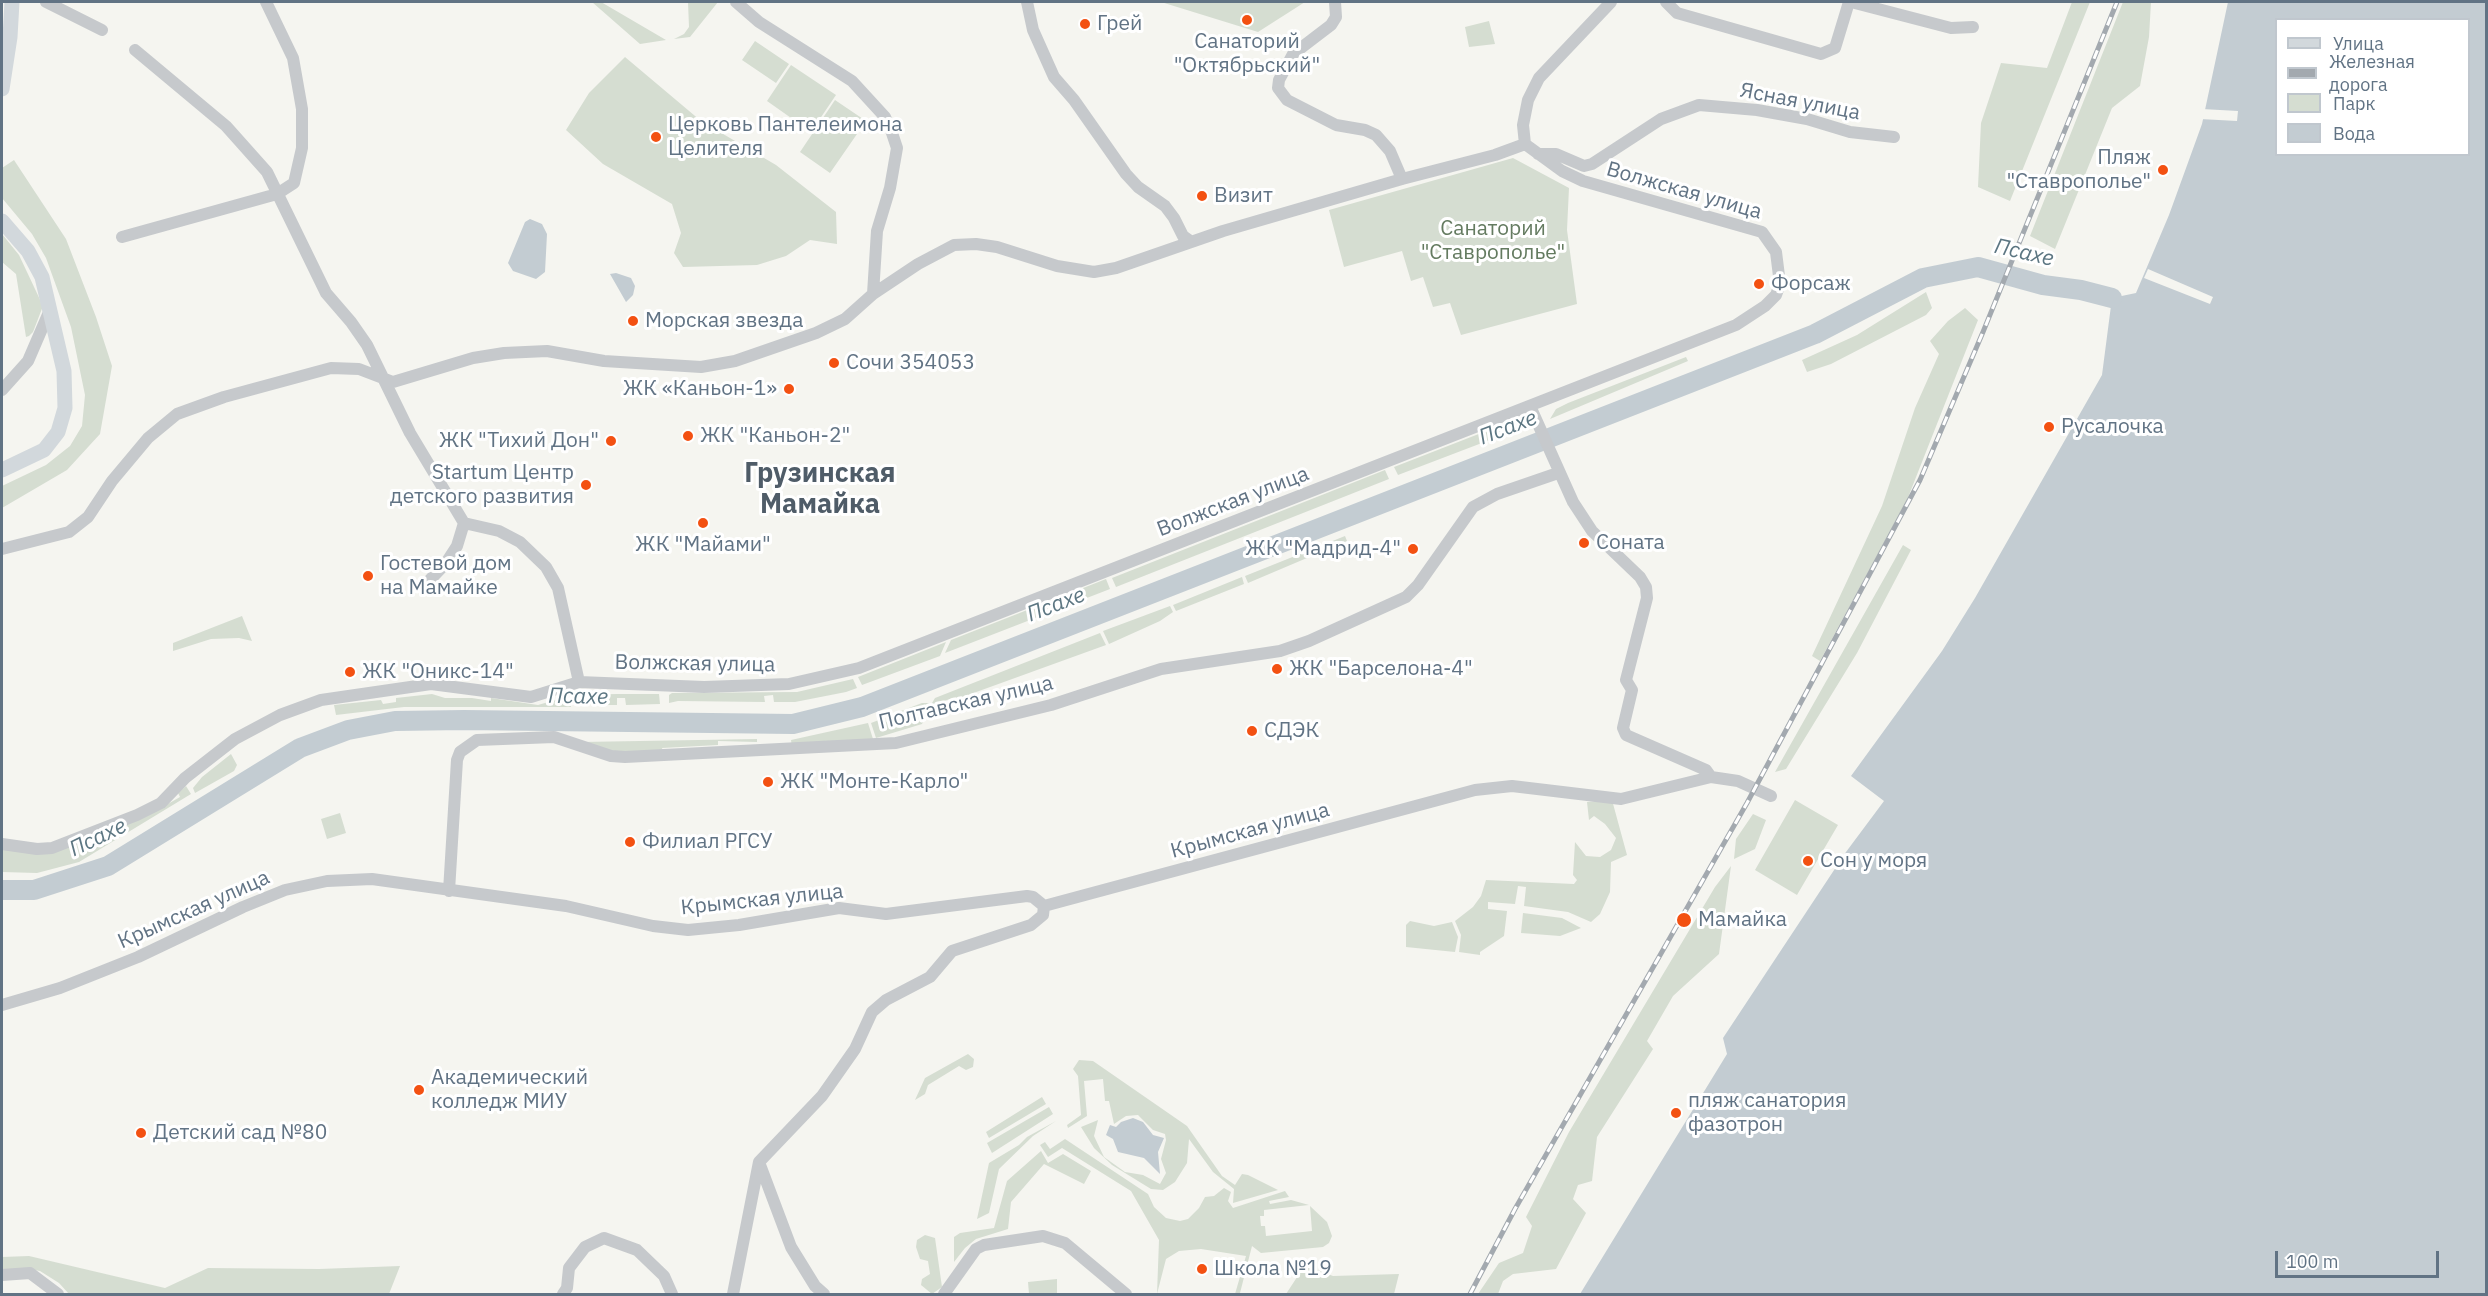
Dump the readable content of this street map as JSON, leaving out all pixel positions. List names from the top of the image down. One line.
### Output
{"streets":{"street":["Ясная улица","Волжская улица","Полтавская улица","Крымская улица"]},"crossings":[["Ясная улица","Волжская улица"],["Волжская улица","Крымская улица"],["Полтавская улица","Крымская улица"]],"districts":["Грузинская Мамайка"],"water":["Псахе"],"parks":["Санаторий \"Ставрополье\""],"places":["Санаторий \"Октябрьский\"","Грей","Церковь Пантелеимона Целителя","Пляж \"Ставрополье\"","Визит","Форсаж","Морская звезда","Сочи 354053","ЖК «Каньон-1»","Русалочка","ЖК \"Каньон-2\"","ЖК \"Тихий Дон\"","Startum Центр детского развития","ЖК \"Майами\"","Соната","ЖК \"Мадрид-4\"","Гостевой дом на Мамайке","ЖК \"Барселона-4\"","ЖК \"Оникс-14\"","СДЭК","ЖК \"Монте-Карло\"","Филиал РГСУ","Сон у моря","Мамайка","Академический колледж МИУ","пляж санатория фазотрон","Детский сад №80","Школа №19"],"legend":["Улица","Железная дорога","Парк","Вода"],"scale_bar":"100 m"}
